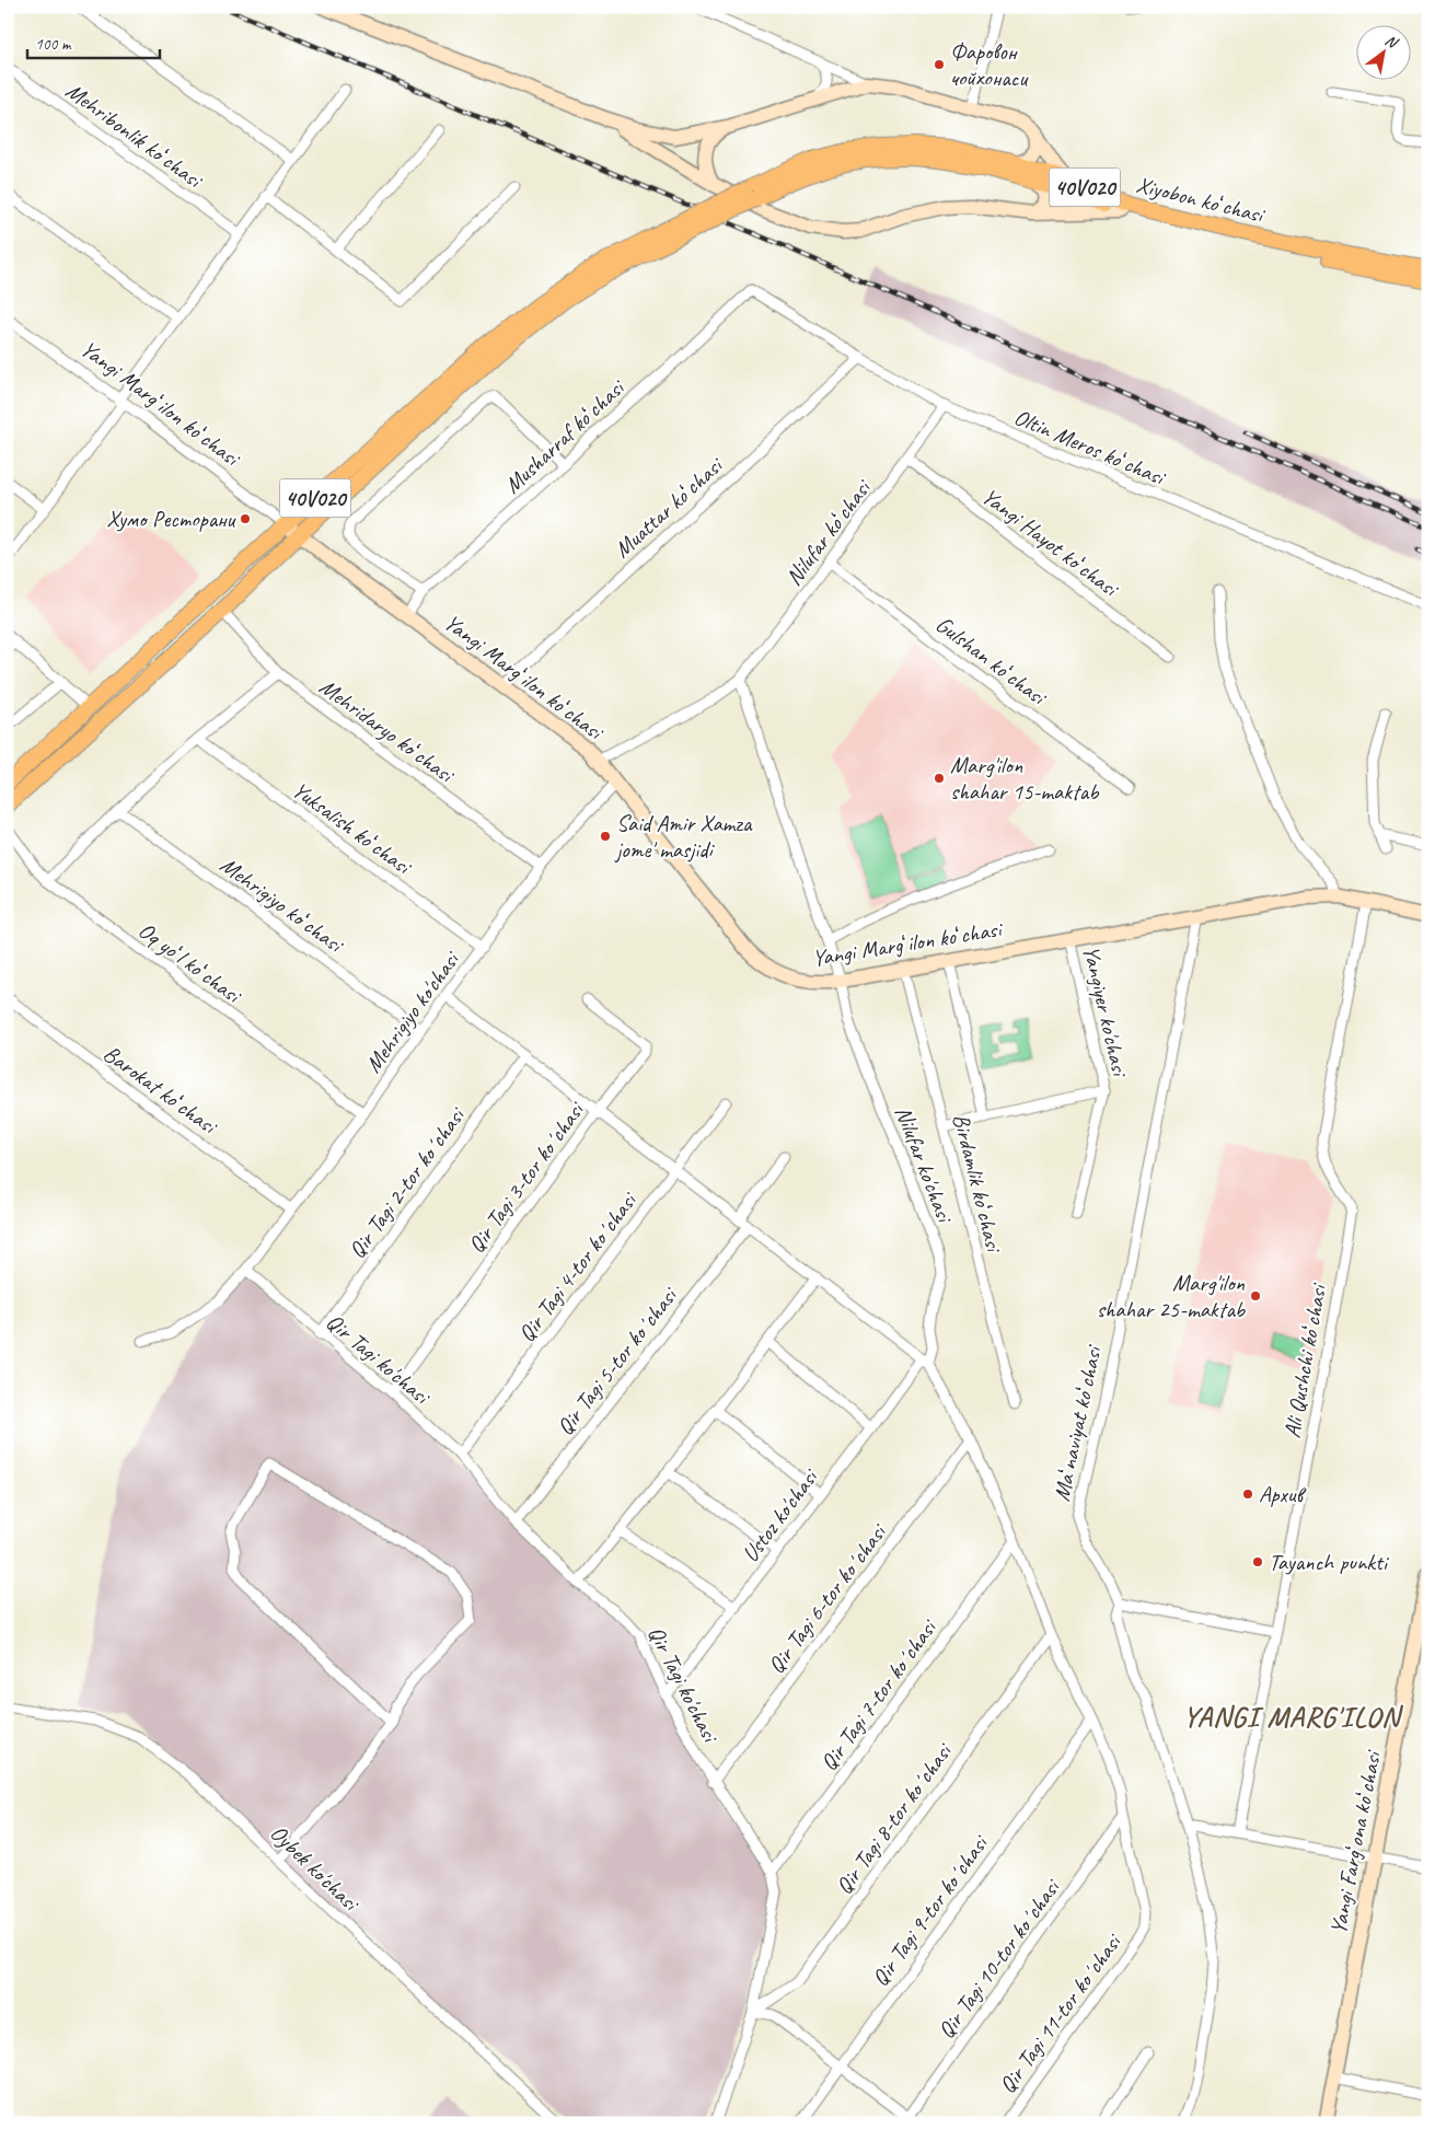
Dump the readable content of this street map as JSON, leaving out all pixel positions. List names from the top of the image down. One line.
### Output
{"streets":{"main road":["40V020","Xiyobon koʻchasi","Yangi Margʻilon koʻchasi","Yangi Fargʻona koʻchasi"],"street":["Mehribonlik koʻchasi","Musharraf koʻchasi","Oltin Meros koʻchasi","Muattar koʻchasi","Nilufar koʻchasi","Yangi Hayot koʻchasi","Gulshan koʻchasi","Mehridaryo koʻchasi","Yuksalish koʻchasi","Mehrigiyo koʻchasi","Oq yoʻl koʻchasi","Yangiyer ko'chasi","Mehrigiyo ko'chasi","Barokat koʻchasi","Nilufar ko'chasi","Qir Tagi 3-tor koʼchasi","Birdamlik koʻchasi","Qir Tagi 2-tor koʼchasi","Qir Tagi 4-tor koʼchasi","Qir Tagi ko'chasi","Qir Tagi 5-tor koʼchasi","Ali Qushchi koʻchasi","Maʻnaviyat koʻchasi","Ustoz ko'chasi","Qir Tagi 6-tor koʼchasi","Qir Tagi 7-tor koʼchasi","Qir Tagi 8-tor koʼchasi","Oybek ko'chasi","Qir Tagi 9-tor koʼchasi","Qir Tagi 10-tor koʼchasi","Qir Tagi 11-tor koʼchasi"]},"crossings":[["40V020","Xiyobon koʻchasi"],["40V020","Yangi Margʻilon koʻchasi"],["40V020","Mehridaryo koʻchasi"],["Yangi Margʻilon koʻchasi","Musharraf koʻchasi"],["Yangi Margʻilon koʻchasi","Muattar koʻchasi"],["Yangi Margʻilon koʻchasi","Nilufar koʻchasi"],["Yangi Margʻilon koʻchasi","Yangiyer ko'chasi"],["Yangi Margʻilon koʻchasi","Mehrigiyo ko'chasi"],["Yangi Margʻilon koʻchasi","Nilufar ko'chasi"],["Yangi Margʻilon koʻchasi","Birdamlik koʻchasi"],["Yangi Margʻilon koʻchasi","Ali Qushchi koʻchasi"],["Yangi Margʻilon koʻchasi","Maʻnaviyat koʻchasi"],["Musharraf koʻchasi","Oltin Meros koʻchasi"],["Oltin Meros koʻchasi","Muattar koʻchasi"],["Oltin Meros koʻchasi","Nilufar koʻchasi"],["Nilufar koʻchasi","Yangi Hayot koʻchasi"],["Nilufar koʻchasi","Gulshan koʻchasi"],["Mehridaryo koʻchasi","Mehrigiyo ko'chasi"],["Yuksalish koʻchasi","Mehrigiyo ko'chasi"],["Mehrigiyo koʻchasi","Mehrigiyo ko'chasi"],["Oq yoʻl koʻchasi","Mehrigiyo ko'chasi"],["Yangiyer ko'chasi","Birdamlik koʻchasi"],["Mehrigiyo ko'chasi","Barokat koʻchasi"],["Mehrigiyo ko'chasi","Qir Tagi ko'chasi"],["Nilufar ko'chasi","Ustoz ko'chasi"],["Qir Tagi 3-tor koʼchasi","Qir Tagi ko'chasi"],["Qir Tagi 2-tor koʼchasi","Qir Tagi ko'chasi"],["Qir Tagi 4-tor koʼchasi","Qir Tagi ko'chasi"],["Qir Tagi ko'chasi","Qir Tagi 5-tor koʼchasi"],["Qir Tagi ko'chasi","Ustoz ko'chasi"],["Qir Tagi ko'chasi","Qir Tagi 6-tor koʼchasi"],["Qir Tagi ko'chasi","Qir Tagi 7-tor koʼchasi"],["Qir Tagi ko'chasi","Qir Tagi 8-tor koʼchasi"],["Qir Tagi 10-tor koʼchasi","Qir Tagi 11-tor koʼchasi"]],"districts":["YANGI MARG'ILON"],"places":["Фаровон чойхонаси","Хумо Ресторани","Marg'ilon shahar 15-maktab","Said Amir Xamza jome' masjidi","Marg'ilon shahar 25-maktab","Архив","Tayanch punkti"],"scale_bar":"100 m","north":"top right"}
